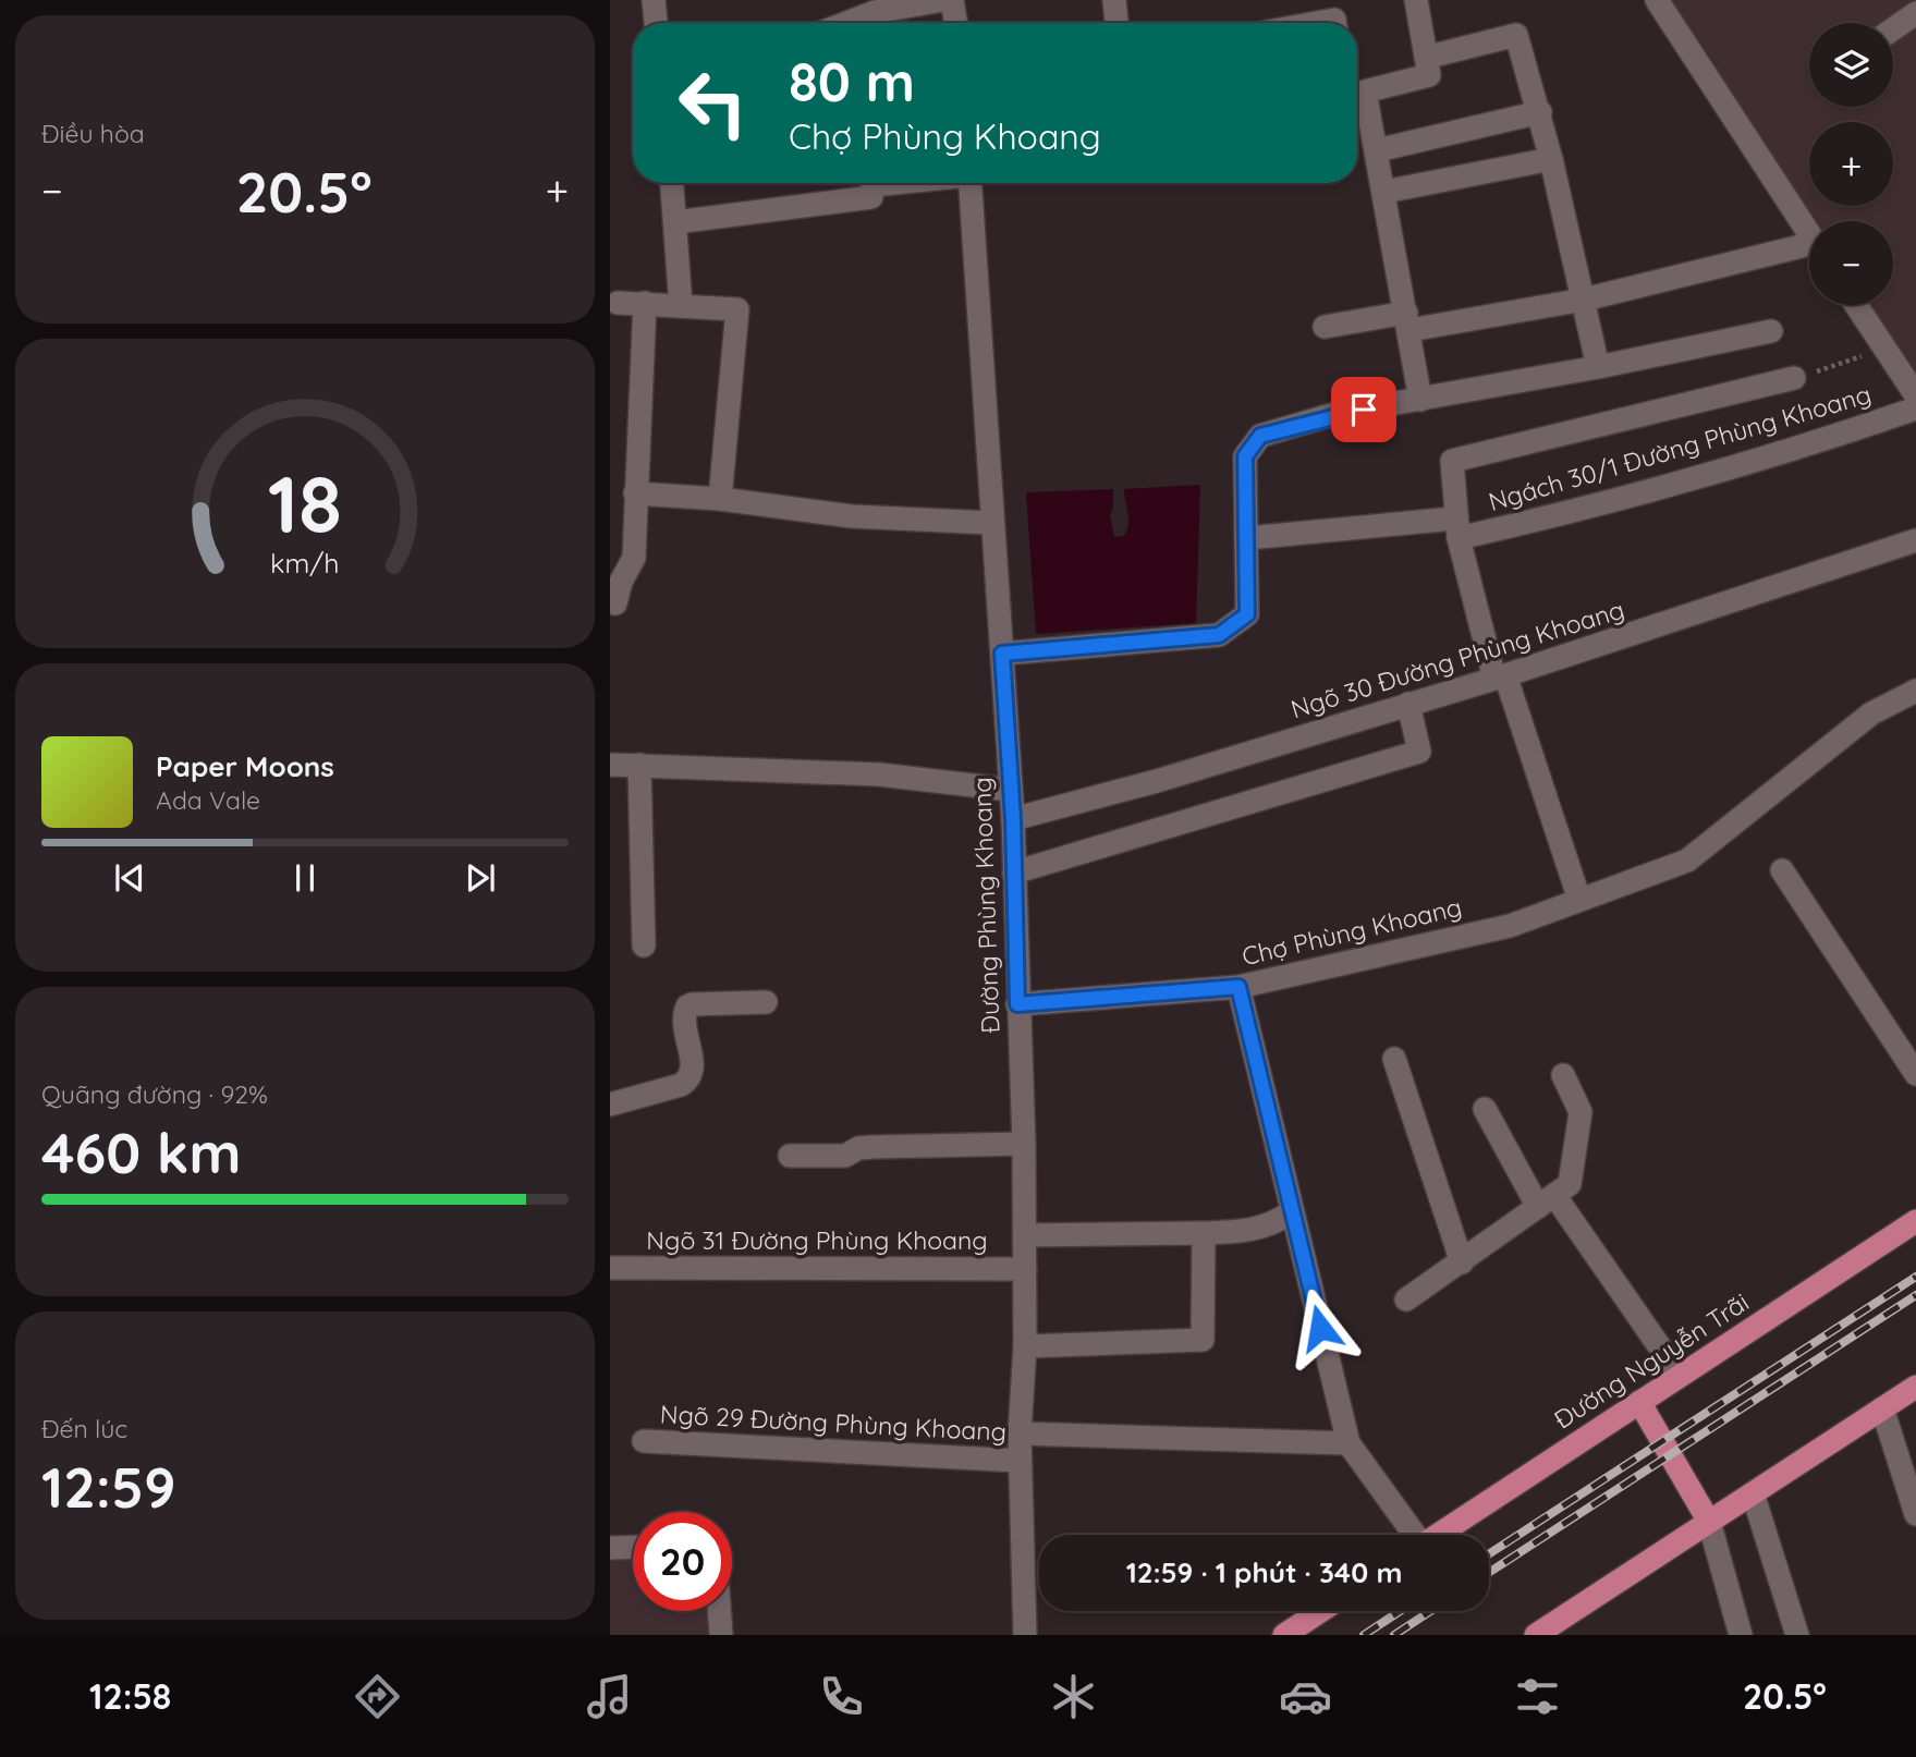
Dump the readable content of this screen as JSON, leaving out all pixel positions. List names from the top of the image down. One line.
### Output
{"streets":{"highway":["Đường Nguyễn Trãi"],"street":["Ngách 30/1 Đường Phùng Khoang","Ngõ 30 Đường Phùng Khoang","Đường Phùng Khoang","Chợ Phùng Khoang","Ngõ 31 Đường Phùng Khoang","Ngõ 29 Đường Phùng Khoang"]},"crossings":[["Ngõ 30 Đường Phùng Khoang","Đường Phùng Khoang"],["Đường Phùng Khoang","Chợ Phùng Khoang"],["Đường Phùng Khoang","Ngõ 31 Đường Phùng Khoang"],["Đường Phùng Khoang","Ngõ 29 Đường Phùng Khoang"]],"page":{"tile":["Điều hòa",["Quãng đường · 92%","460 km"],["Đến lúc","12:59"]],"map_buttons":["+","−"],"turn":["80 m","Chợ Phùng Khoang"],"heat":["−","20.5°","+"],"song":["Paper Moons","Ada Vale"],"limit":"20","trip":"12:59 · 1 phút · 340 m","tabs":["12:58","20.5°"],"gauge":["18","km/h"]}}
